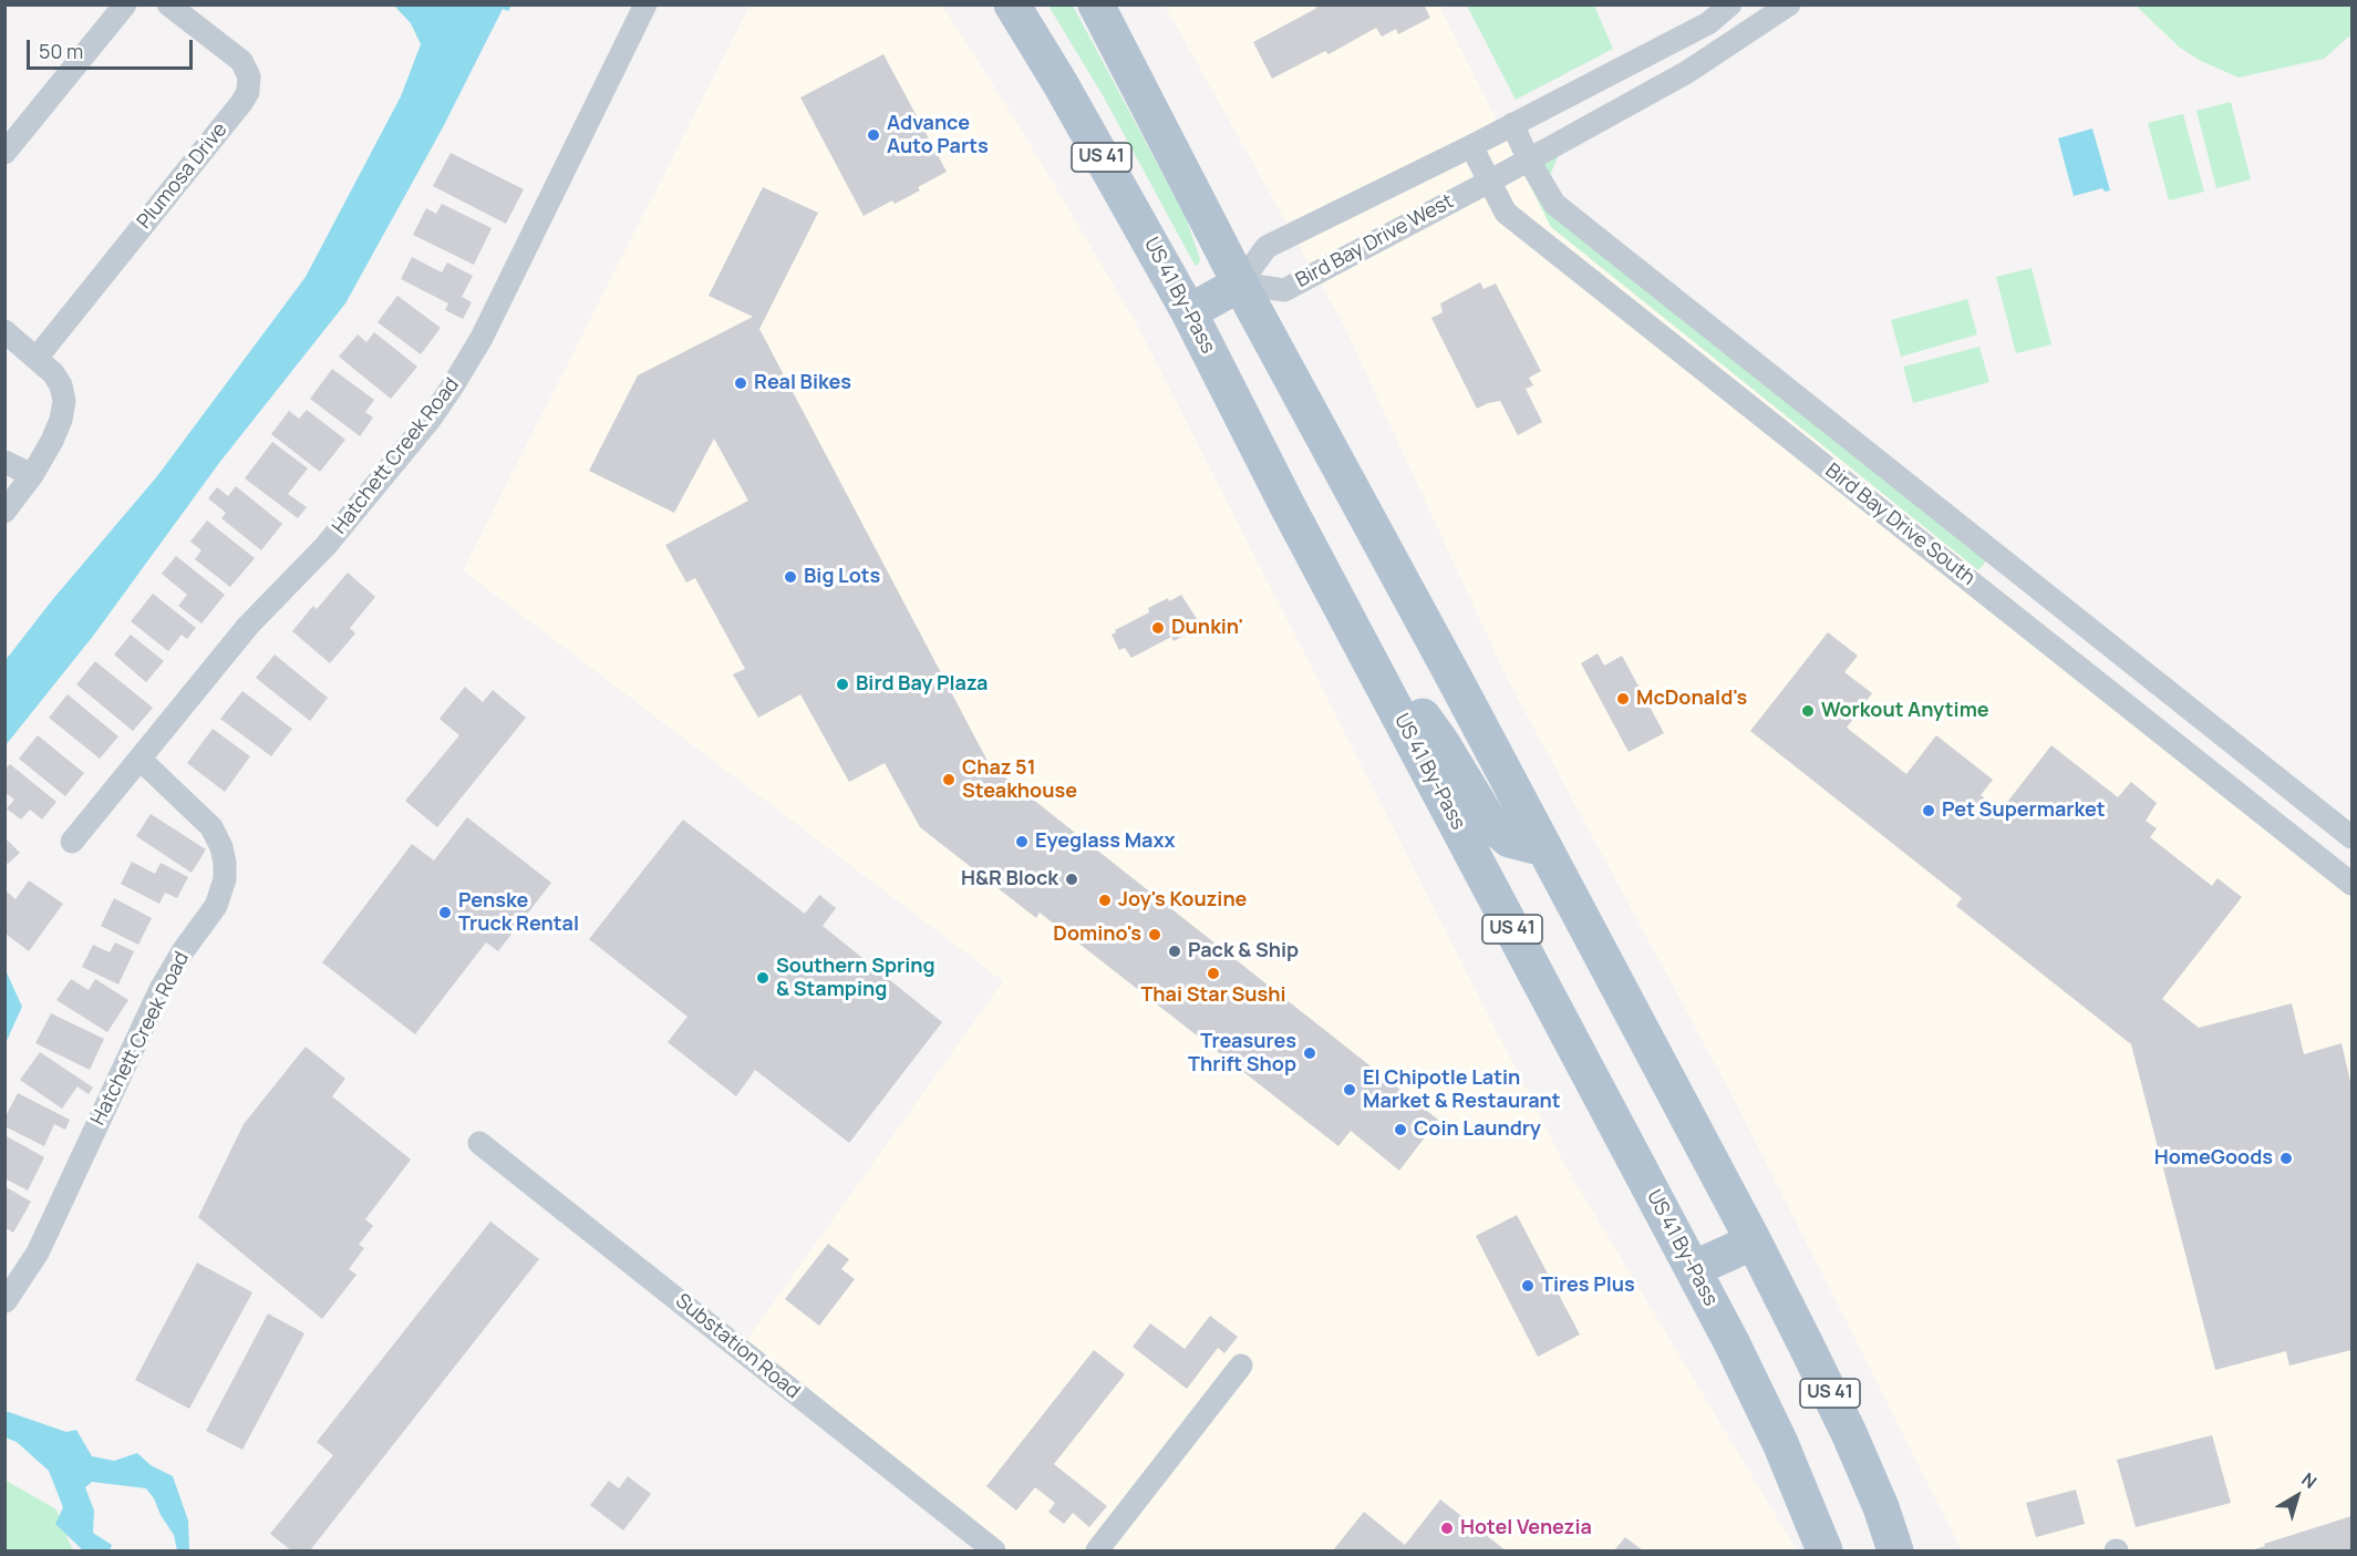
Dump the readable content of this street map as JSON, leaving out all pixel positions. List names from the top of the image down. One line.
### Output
{"streets":{"main road":["US 41","US 41 By-Pass"],"street":["Plumosa Drive","Bird Bay Drive West","Hatchett Creek Road","Bird Bay Drive South","Substation Road"]},"crossings":[["US 41","Bird Bay Drive West"],["Bird Bay Drive West","Bird Bay Drive South"]],"places":["Advance Auto Parts","Real Bikes","Big Lots","Dunkin'","Bird Bay Plaza","McDonald's","Workout Anytime","Chaz 51 Steakhouse","Pet Supermarket","Eyeglass Maxx","H&R Block","Joy's Kouzine","Penske Truck Rental","Domino's","Pack & Ship","Thai Star Sushi","Southern Spring & Stamping","Treasures Thrift Shop","El Chipotle Latin Market & Restaurant","Coin Laundry","HomeGoods","Tires Plus","Hotel Venezia"],"scale_bar":"50 m","north":"top right"}
